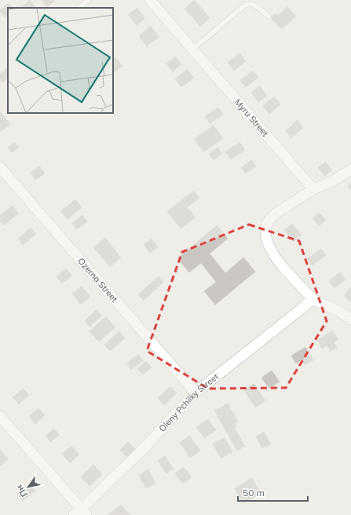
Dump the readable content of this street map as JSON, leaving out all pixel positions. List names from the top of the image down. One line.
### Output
{"streets":{"street":["Myru Street","Ozerna Street","Oleny Pchilky Street"]},"crossings":[["Ozerna Street","Oleny Pchilky Street"]],"scale_bar":"50 m","north":"bottom left"}
